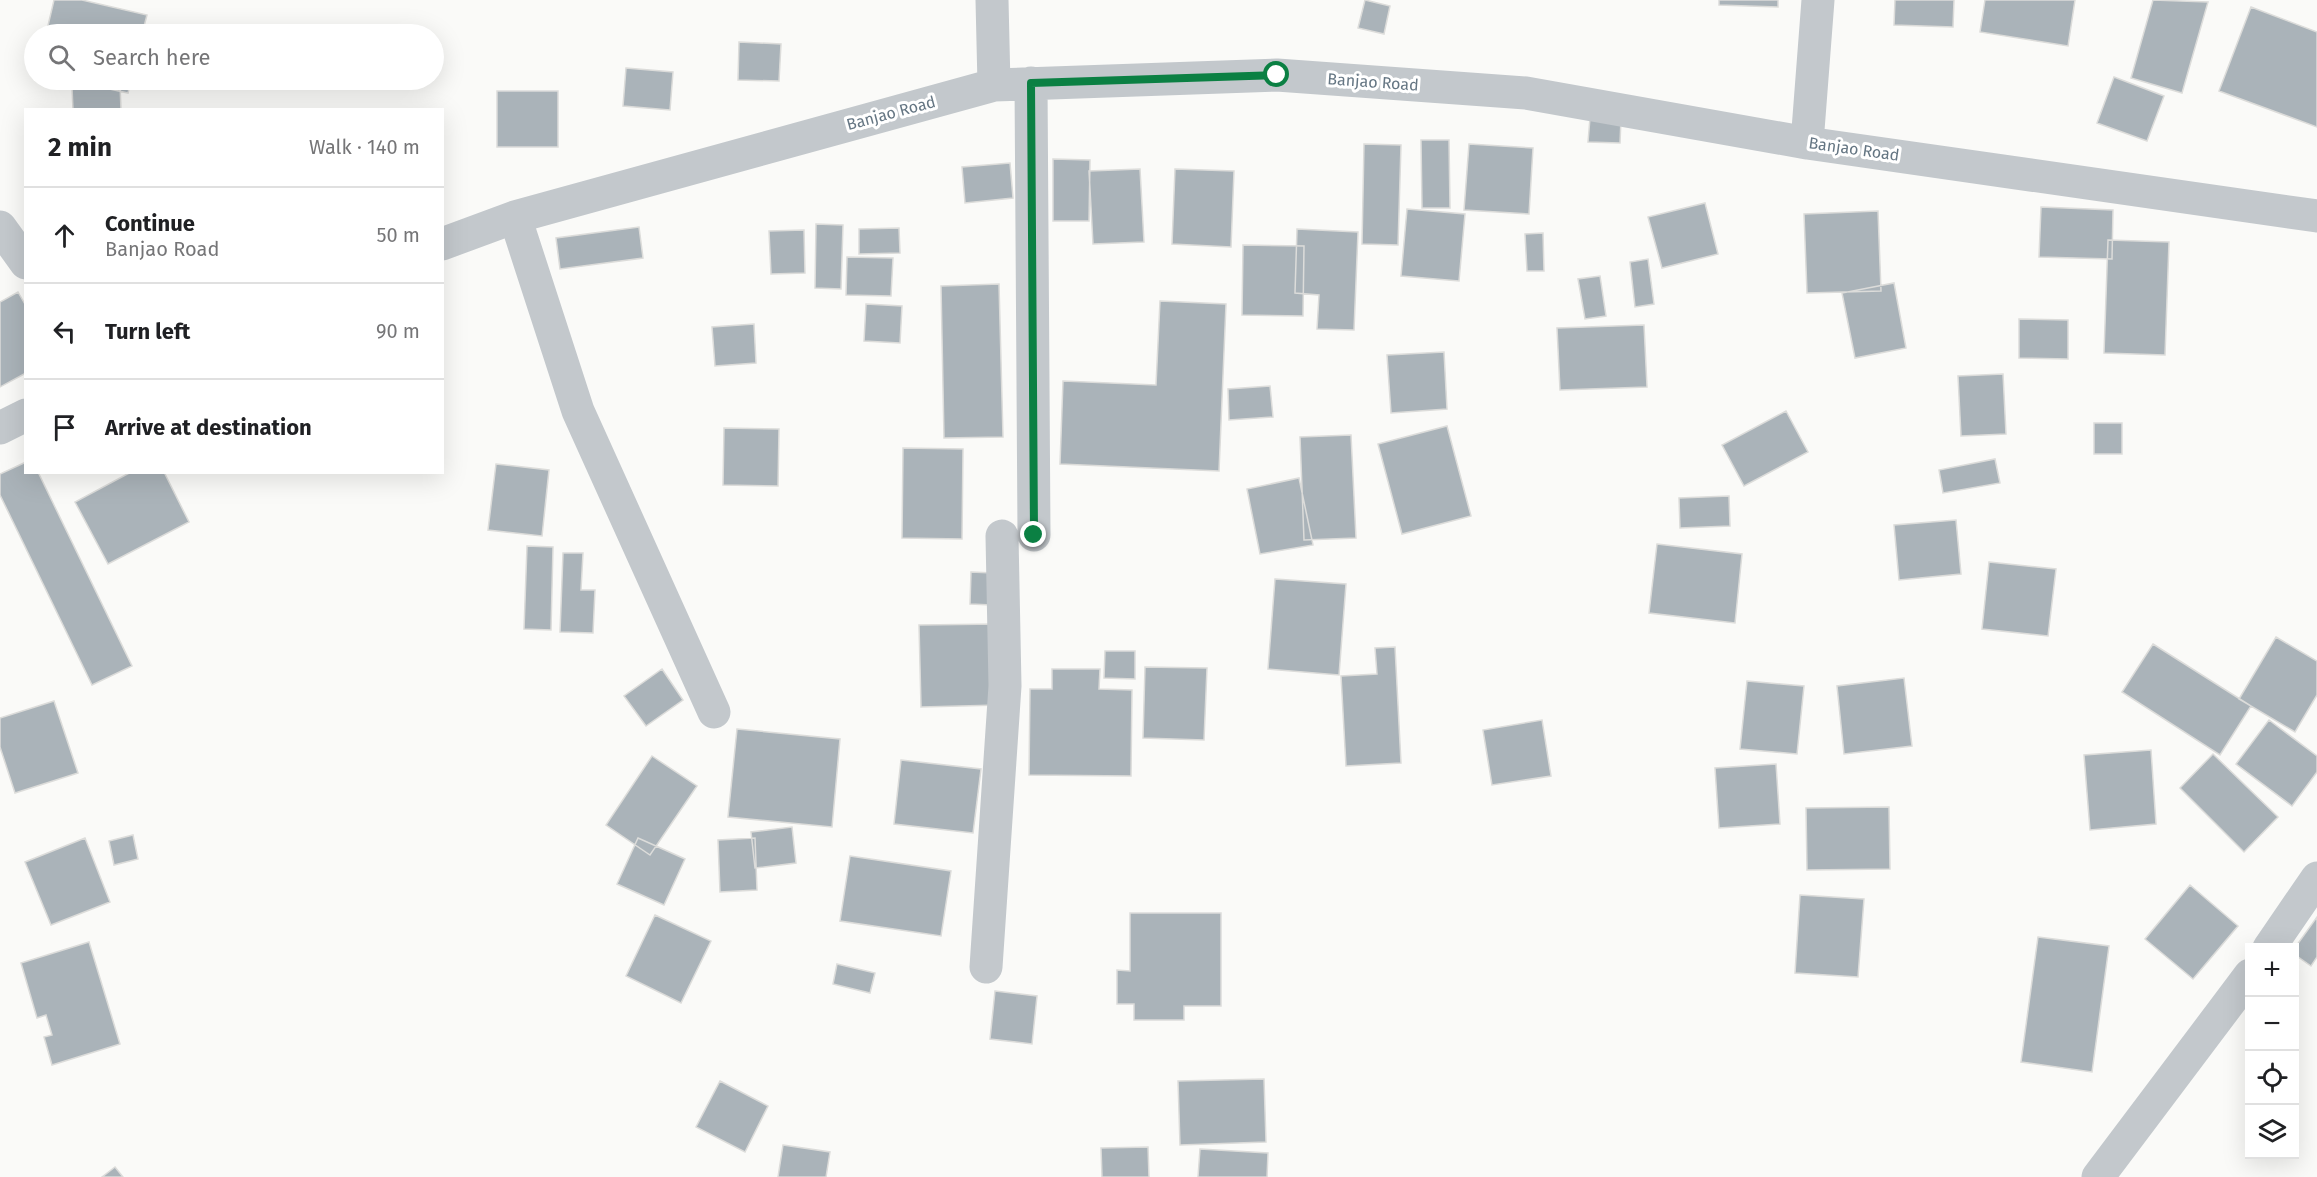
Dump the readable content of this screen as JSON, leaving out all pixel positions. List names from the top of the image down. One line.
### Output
{"streets":{"street":["Banjao Road"]},"page":{"search":"Search here","heading":["2 min","Walk · 140 m"],"list":[["Continue","Banjao Road","50 m"],["Turn left","90 m"],"Arrive at destination"],"map_buttons":["+","−"]}}
